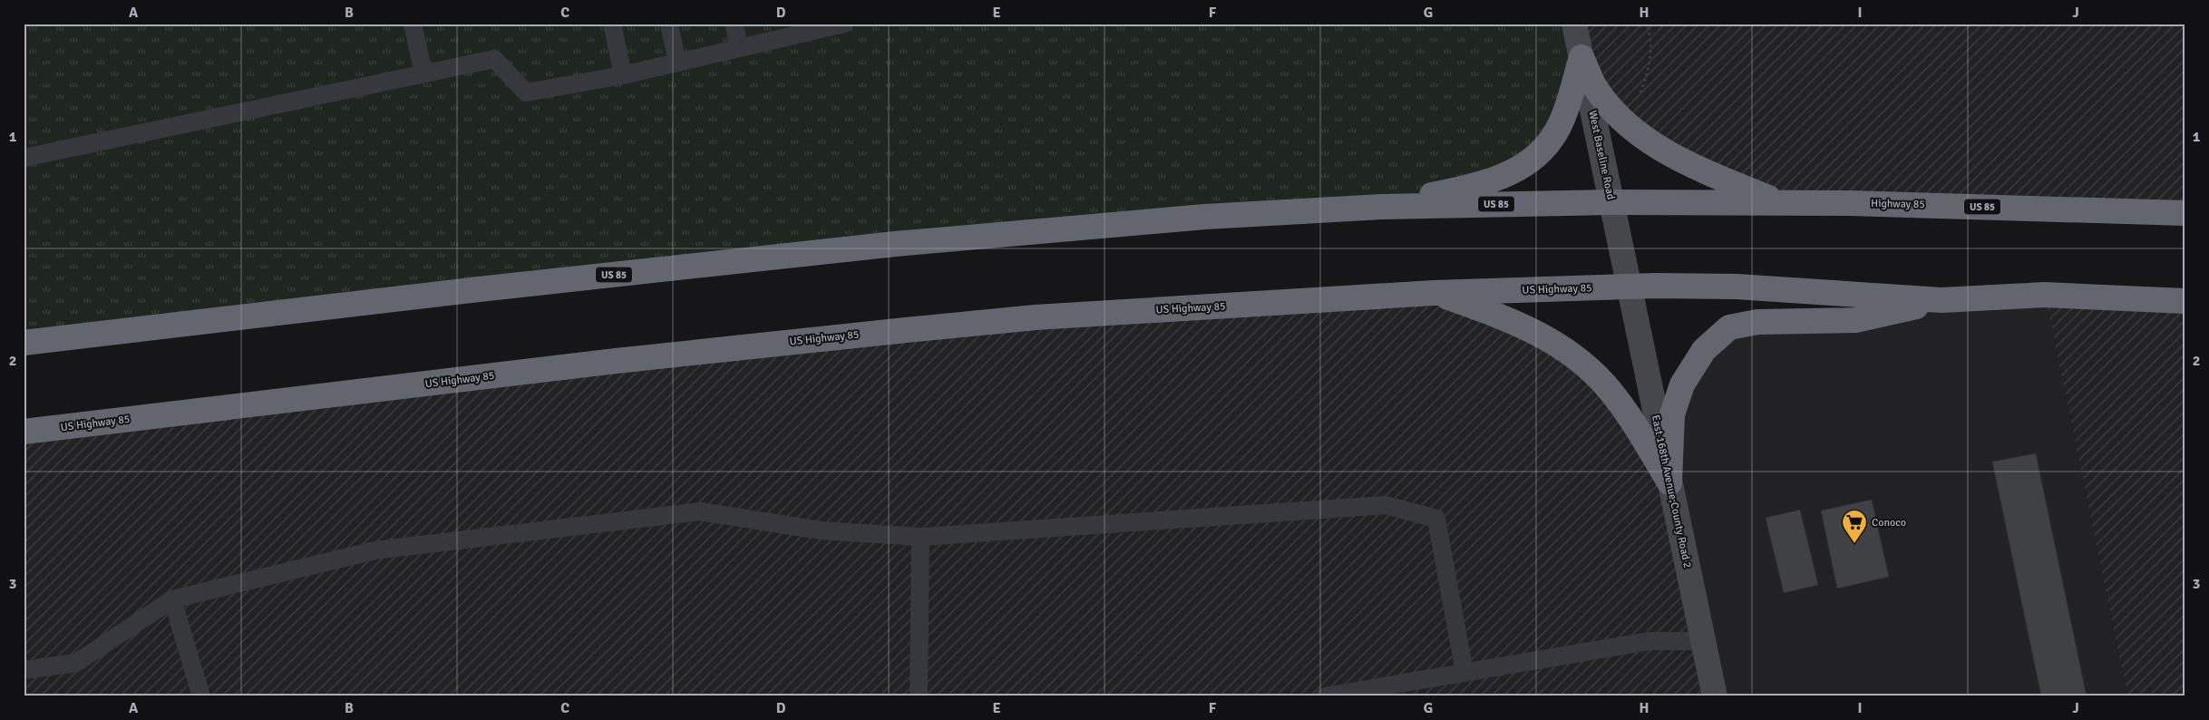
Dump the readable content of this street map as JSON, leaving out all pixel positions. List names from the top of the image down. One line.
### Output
{"streets":{"highway":["US 85","Highway 85","US Highway 85"],"main road":["West Baseline Road","East 168th Avenue;County Road 2"]},"crossings":[["West Baseline Road","US 85"],["West Baseline Road","Highway 85"],["West Baseline Road","US Highway 85"],["West Baseline Road","East 168th Avenue;County Road 2"],["US 85","Highway 85"],["US Highway 85","East 168th Avenue;County Road 2"]],"places":{"supermarket":["Conoco"]},"grid":{"columns":["A","B","C","D","E","F","G","H","I","J"],"rows":["1","2","3"]}}
